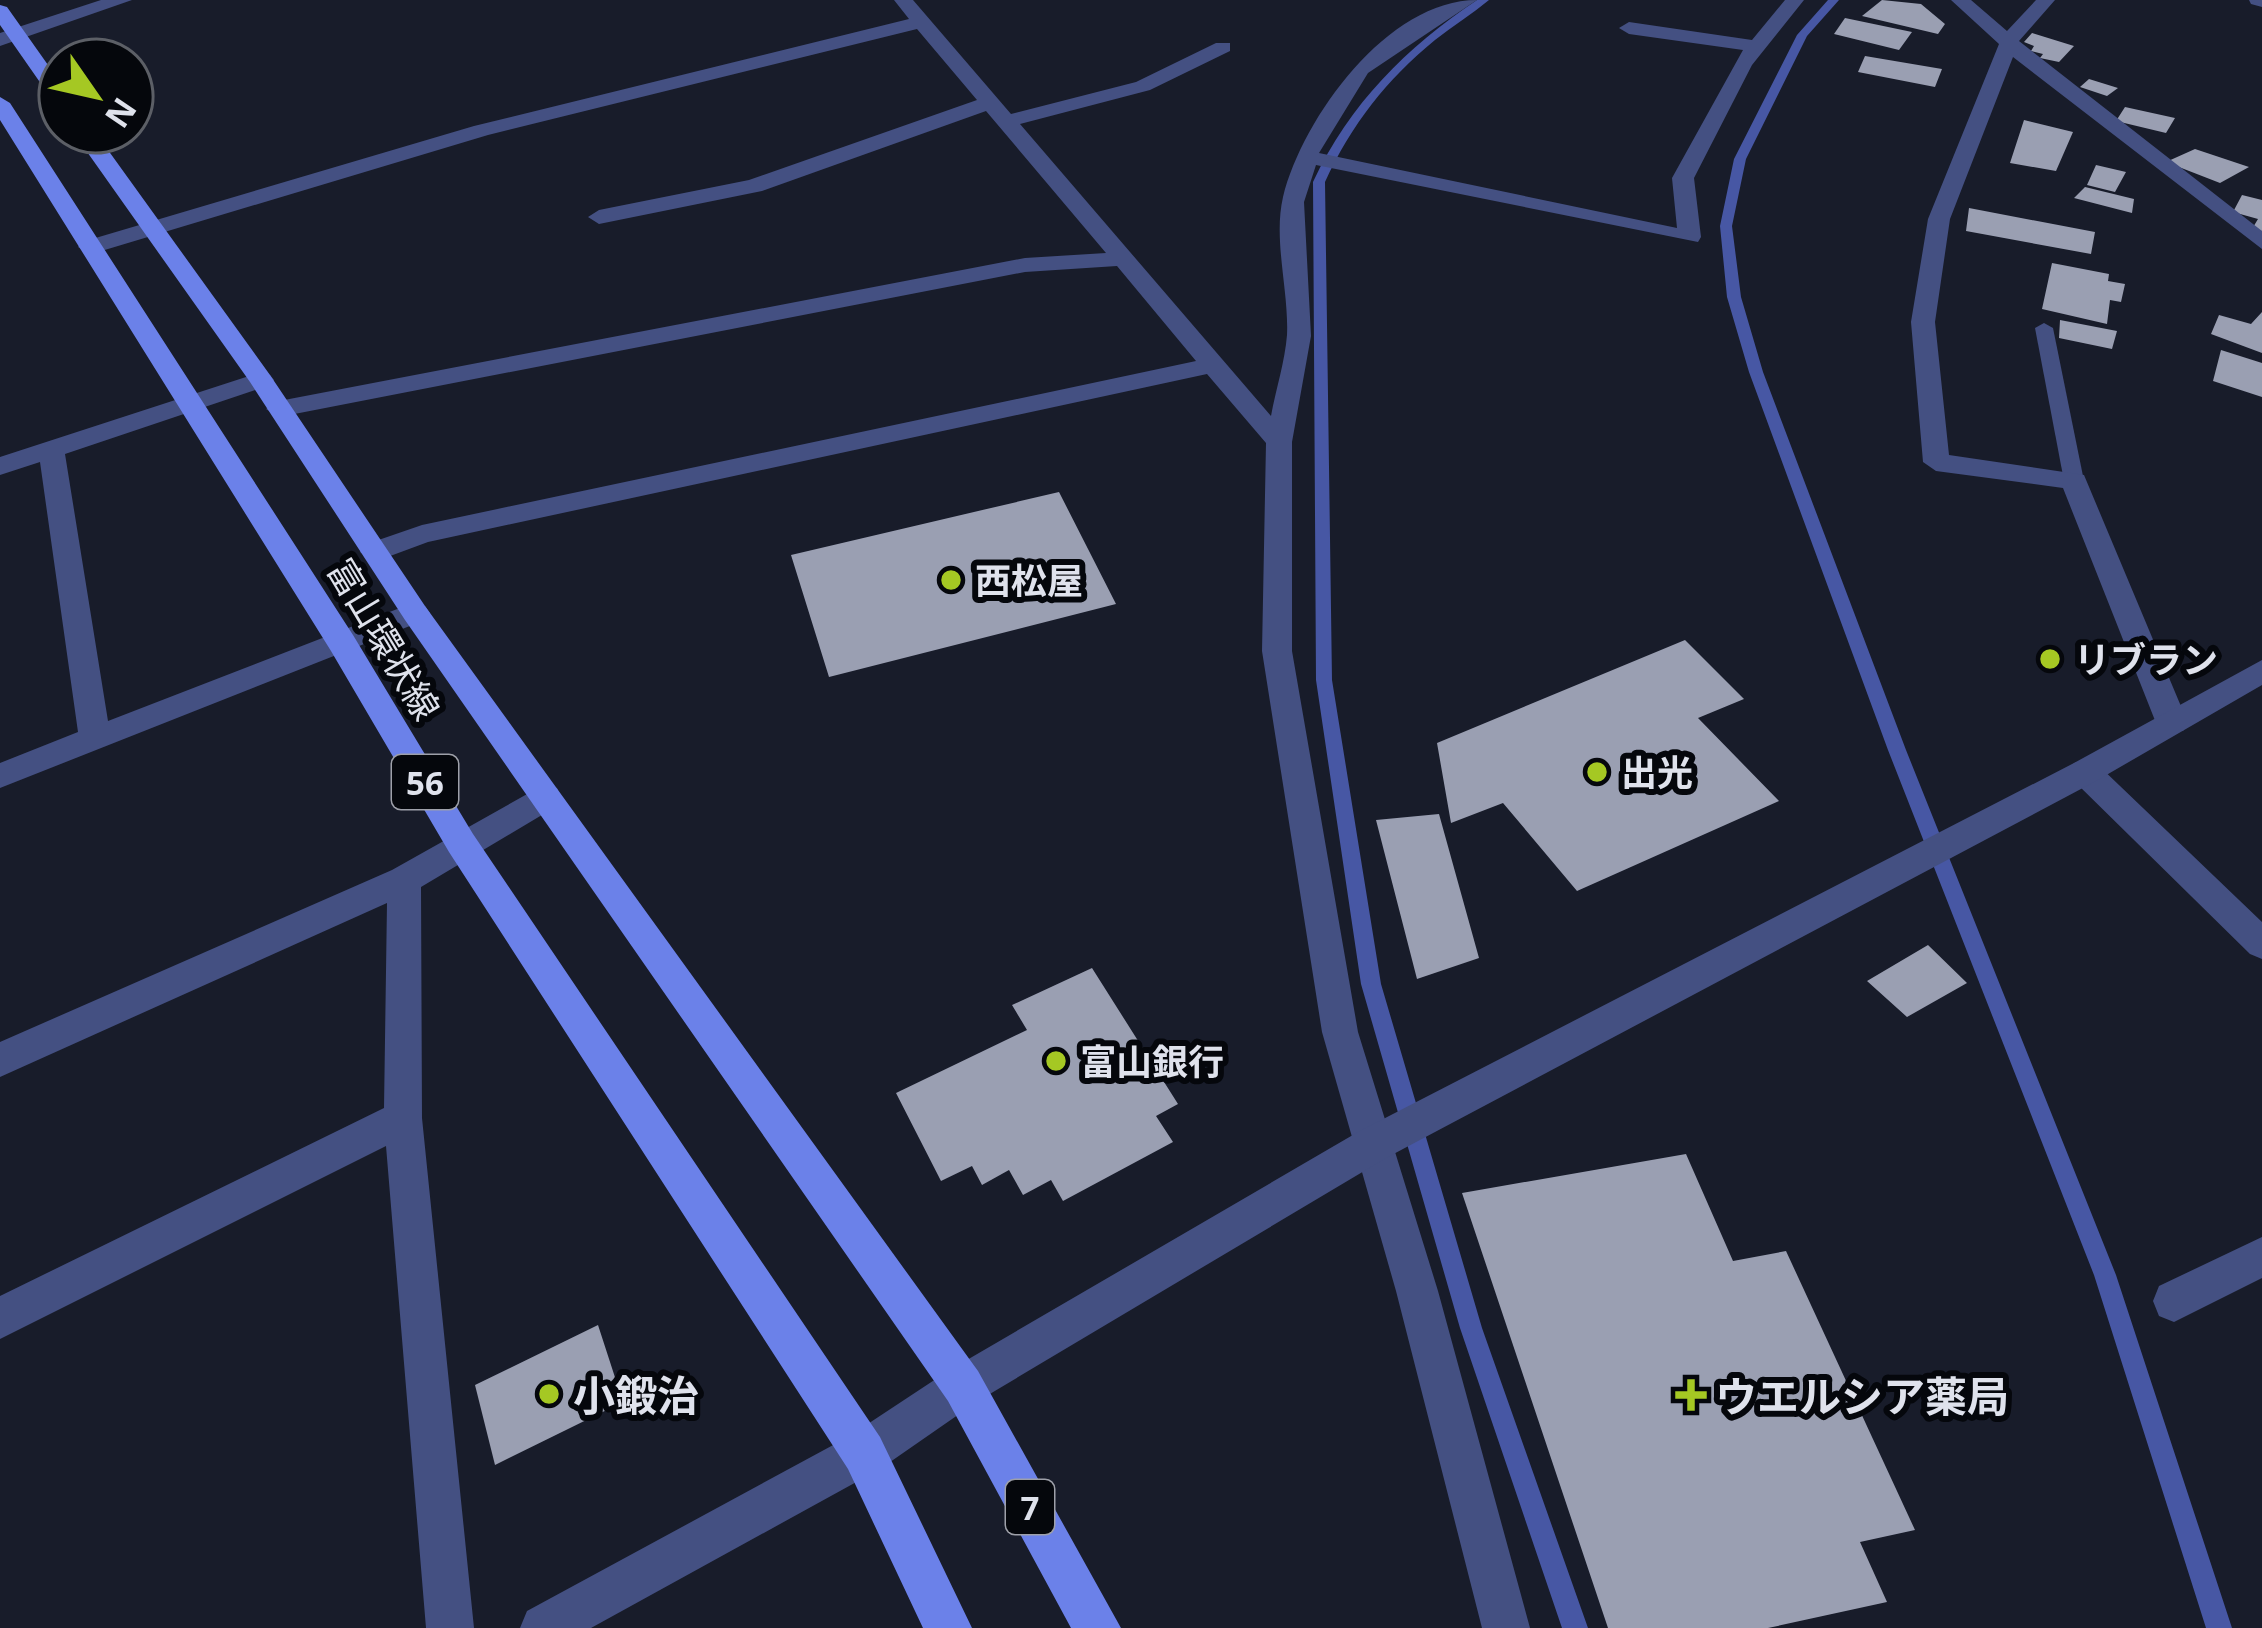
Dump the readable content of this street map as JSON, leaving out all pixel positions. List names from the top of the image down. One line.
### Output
{"streets":{"main road":["富山環状線","56","7"]},"crossings":[["富山環状線","7"]],"places":{"other":["西松屋","リブラン","出光","富山銀行","小鍛治"],"health":["ウエルシア薬局"]},"north":"bottom right"}
